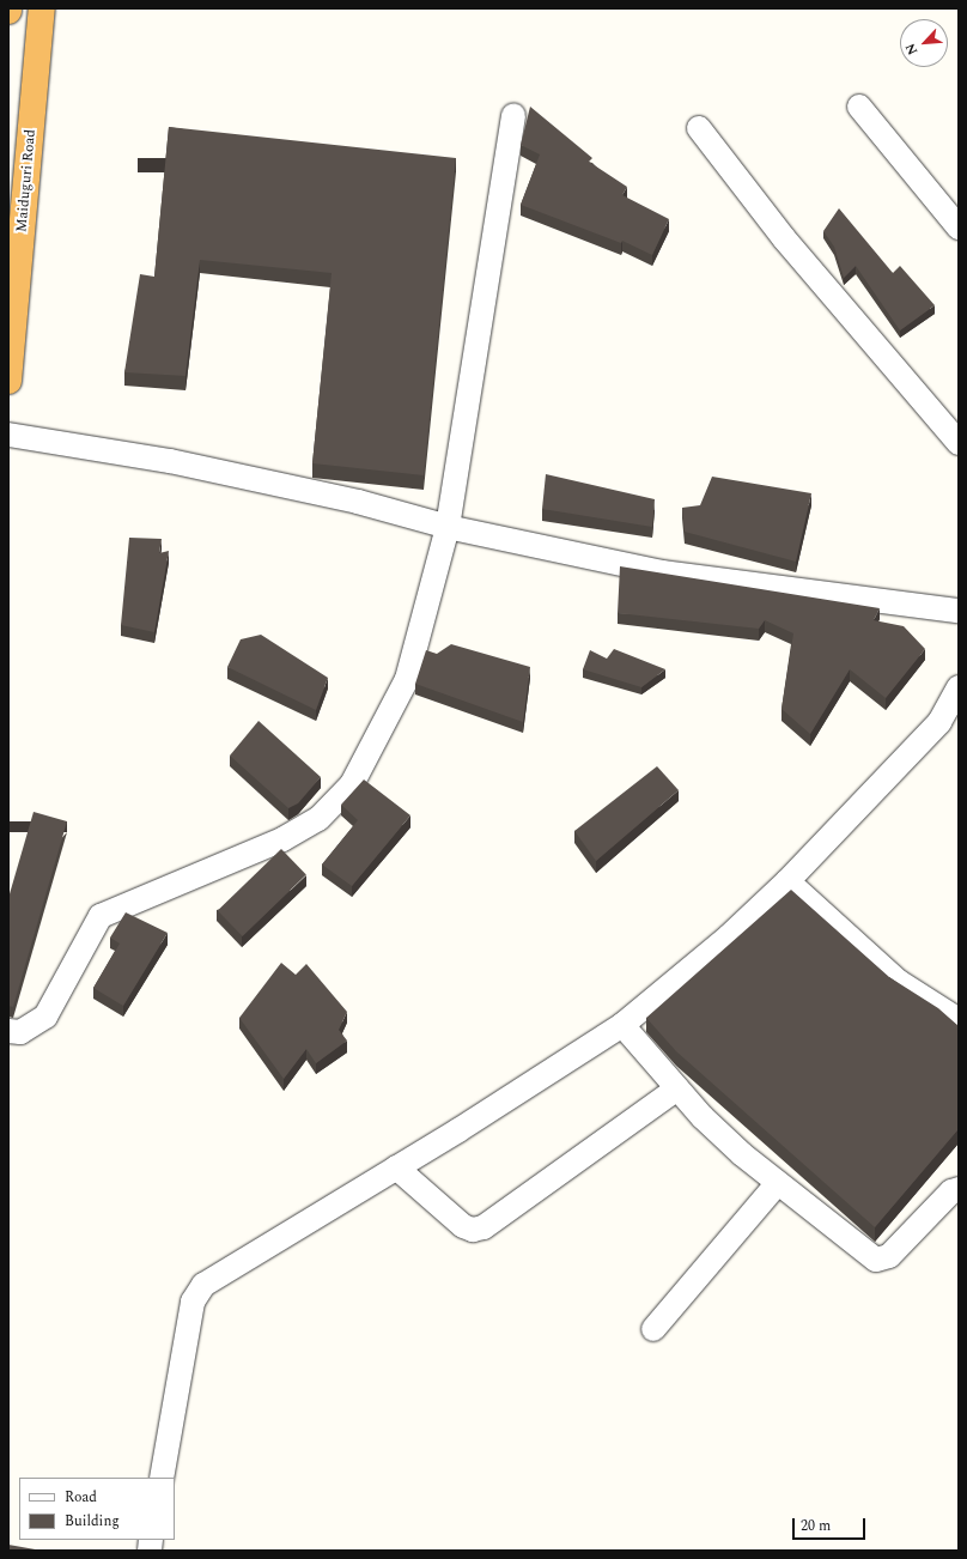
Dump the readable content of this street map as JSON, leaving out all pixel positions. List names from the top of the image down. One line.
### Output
{"streets":{"highway":["Maiduguri Road"]},"legend":["Road","Building"],"scale_bar":"20 m","north":"bottom left"}
